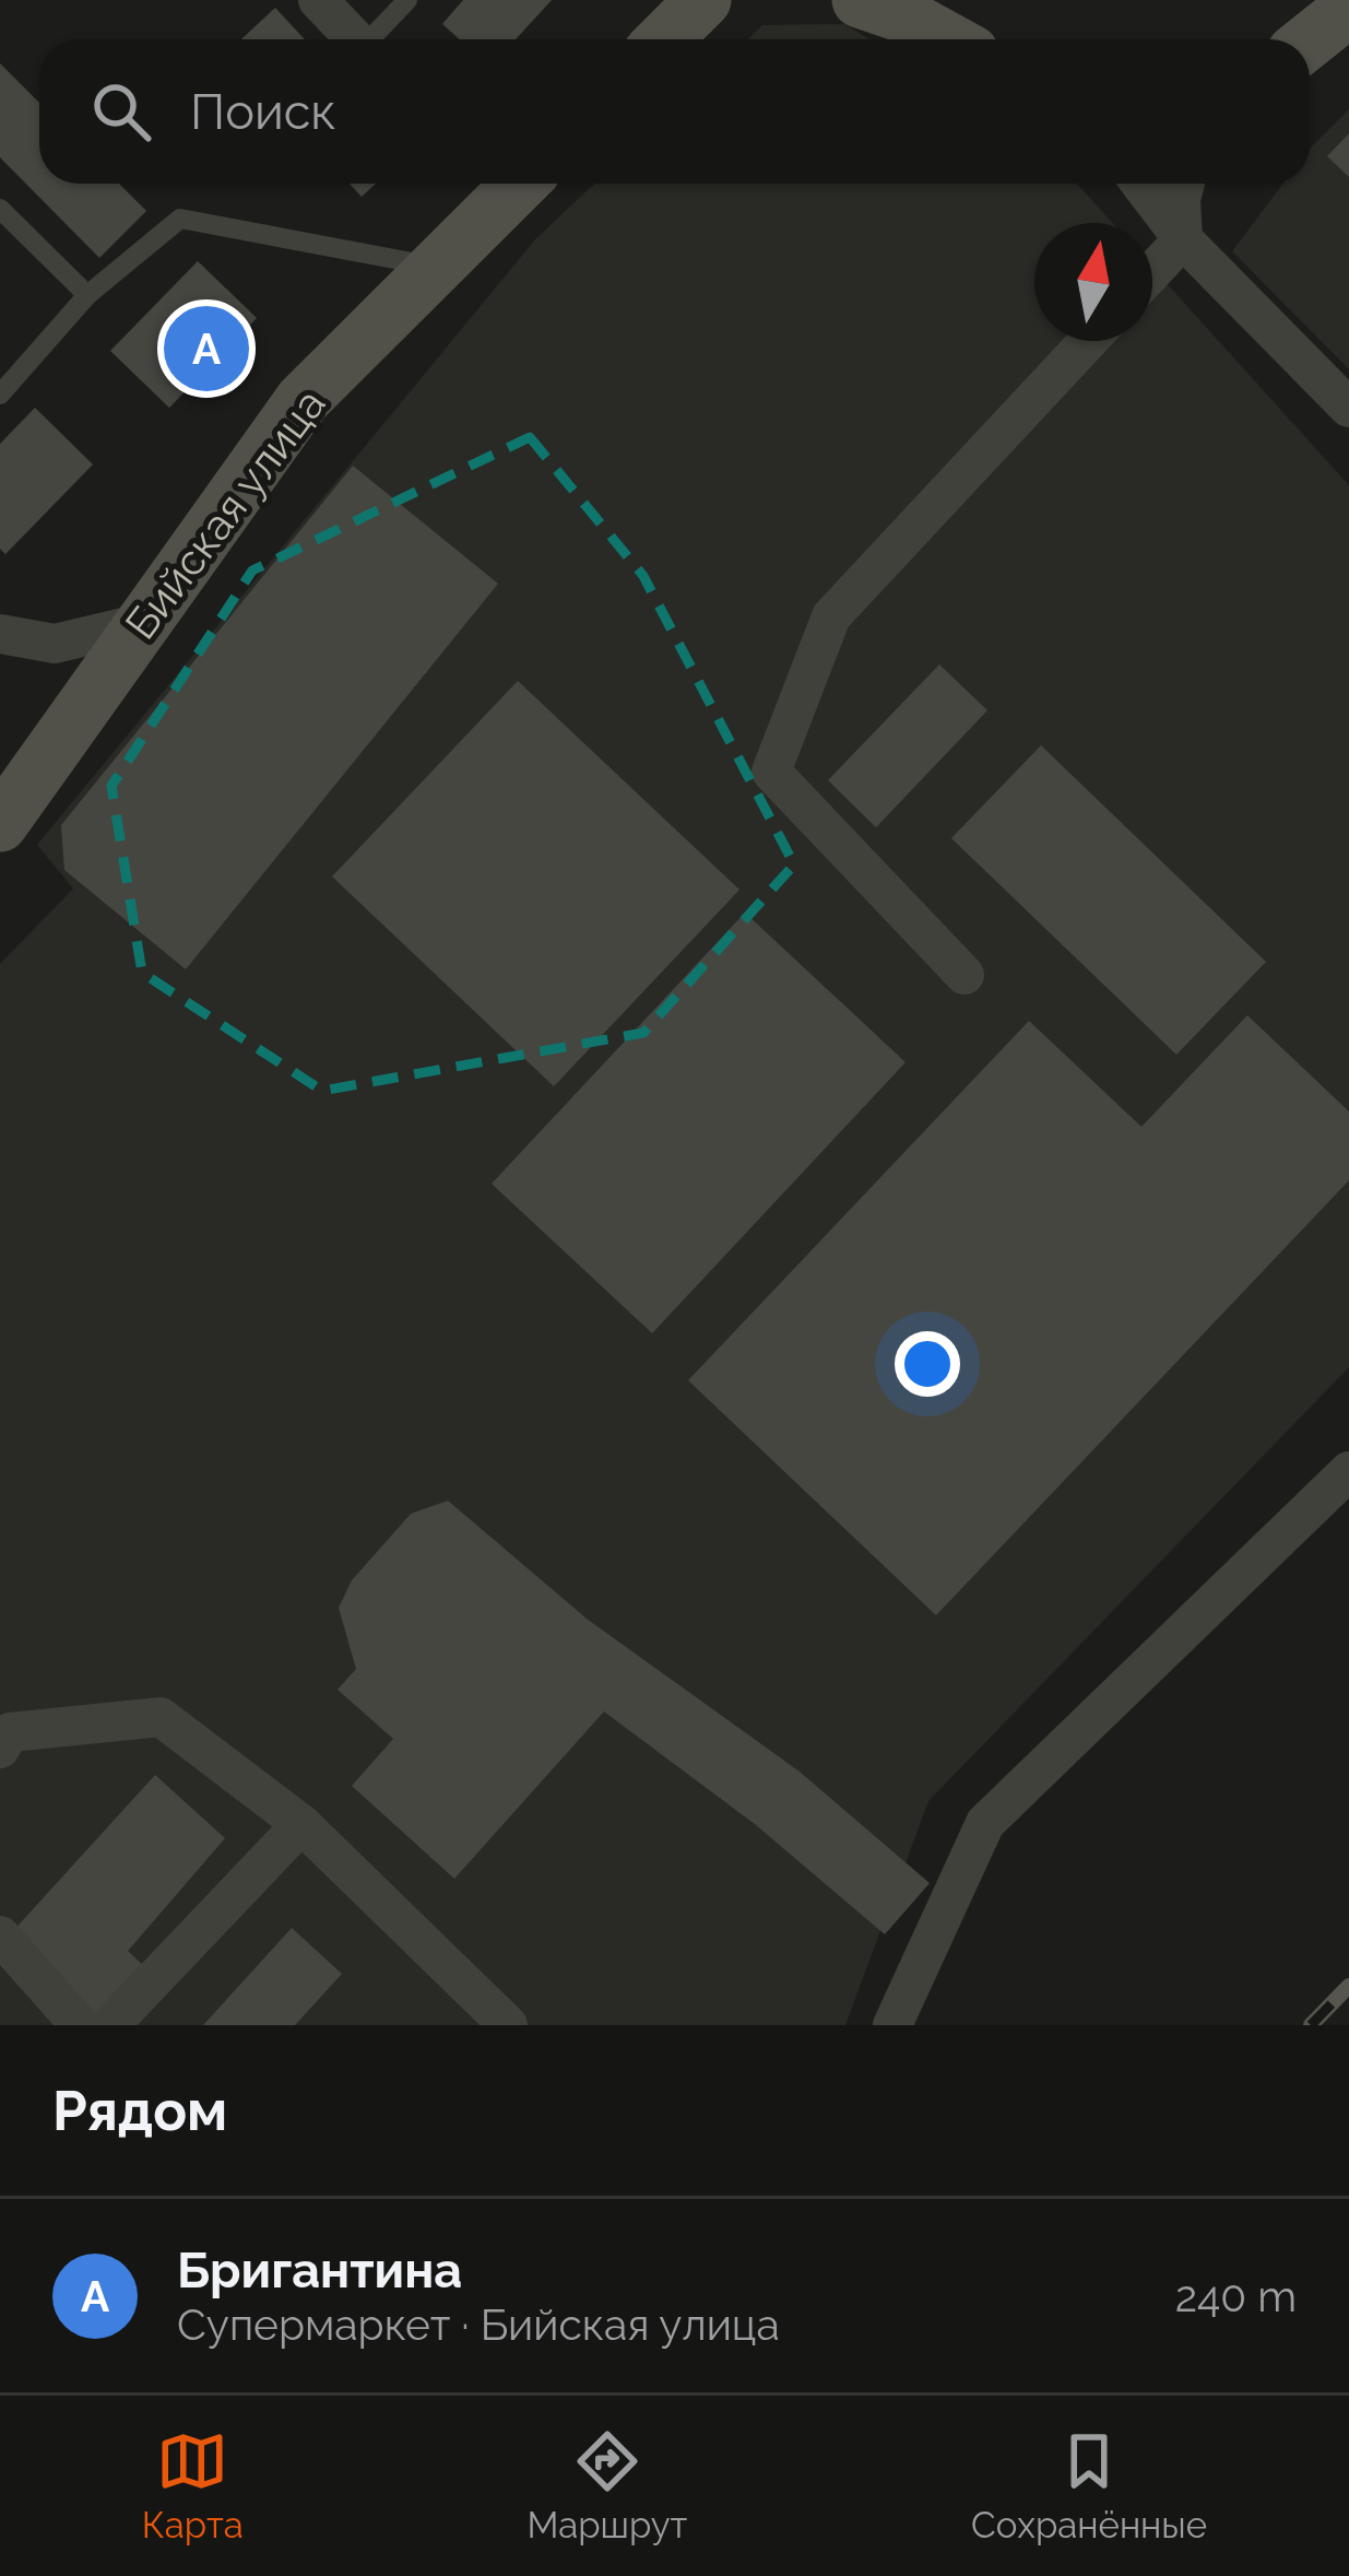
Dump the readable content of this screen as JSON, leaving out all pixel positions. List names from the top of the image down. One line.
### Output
{"streets":{"street":["Бийская улица"]},"north":"top","page":{"search":"Поиск","pins":"A","heading":"Рядом","list":[{"mark":"A","name":"Бригантина","note":"Супермаркет · Бийская улица","value":"240 m"}],"nav":["Карта","Маршрут","Сохранённые"]}}
